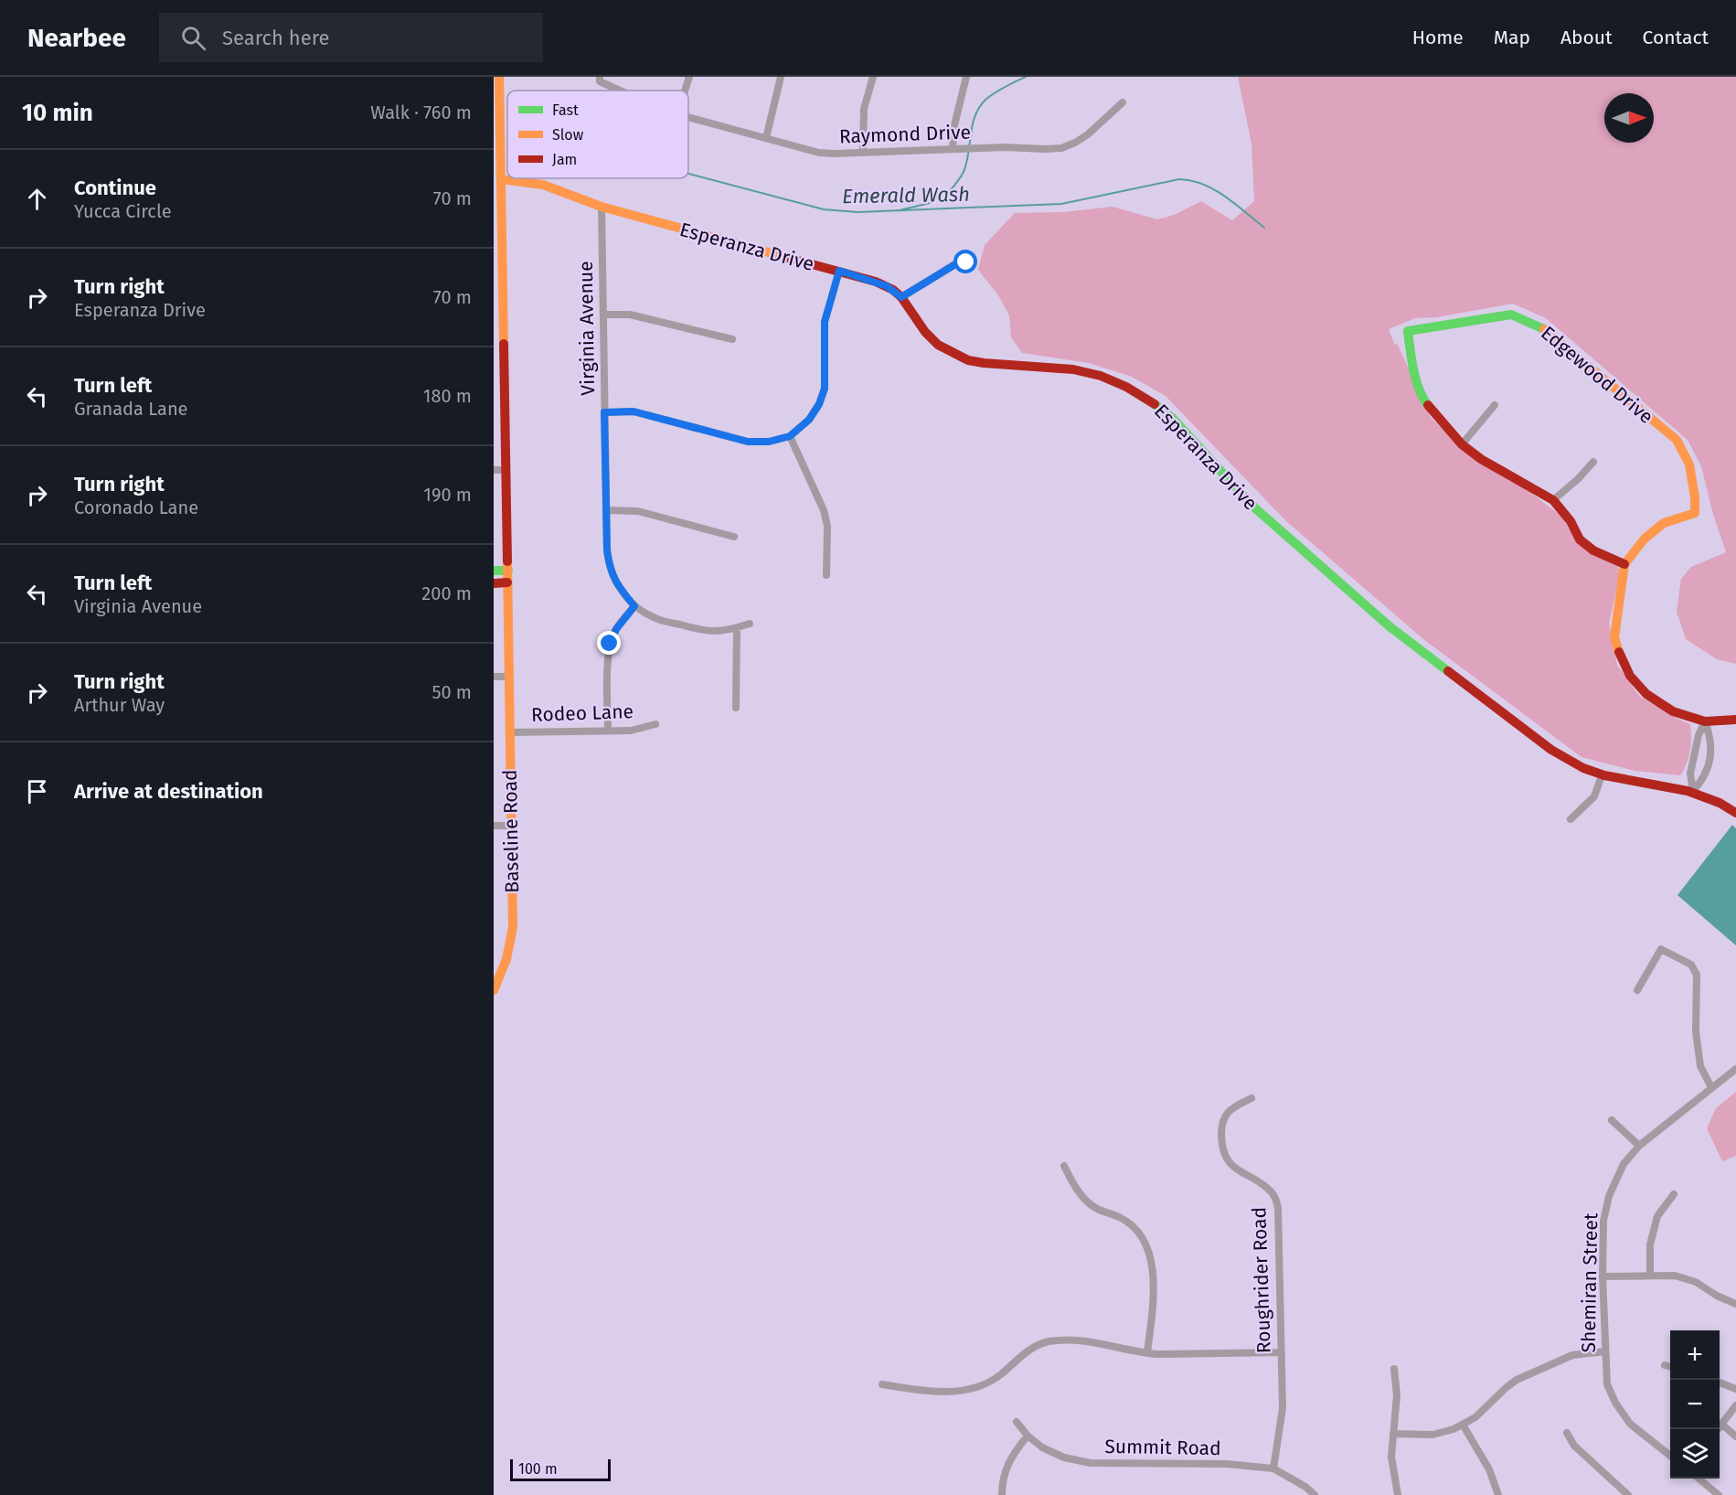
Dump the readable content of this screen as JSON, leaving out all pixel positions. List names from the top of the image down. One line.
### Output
{"streets":{"main road":["Esperanza Drive","Edgewood Drive","Baseline Road"],"street":["Raymond Drive","Virginia Avenue","Rodeo Lane","Roughrider Road","Shemiran Street","Summit Road"]},"crossings":[["Esperanza Drive","Virginia Avenue"],["Esperanza Drive","Baseline Road"],["Rodeo Lane","Baseline Road"],["Roughrider Road","Summit Road"]],"water":["Emerald Wash"],"legend":["Fast","Slow","Jam"],"scale_bar":"100 m","north":"right","page":{"header":"Nearbee","search":"Search here","nav":["Home","Map","About","Contact"],"heading":["10 min","Walk · 760 m"],"list":[["Continue","Yucca Circle","70 m"],["Turn right","Esperanza Drive","70 m"],["Turn left","Granada Lane","180 m"],["Turn right","Coronado Lane","190 m"],["Turn left","Virginia Avenue","200 m"],["Turn right","Arthur Way","50 m"],"Arrive at destination"],"map_buttons":["+","−"],"scale":"100 m"}}
